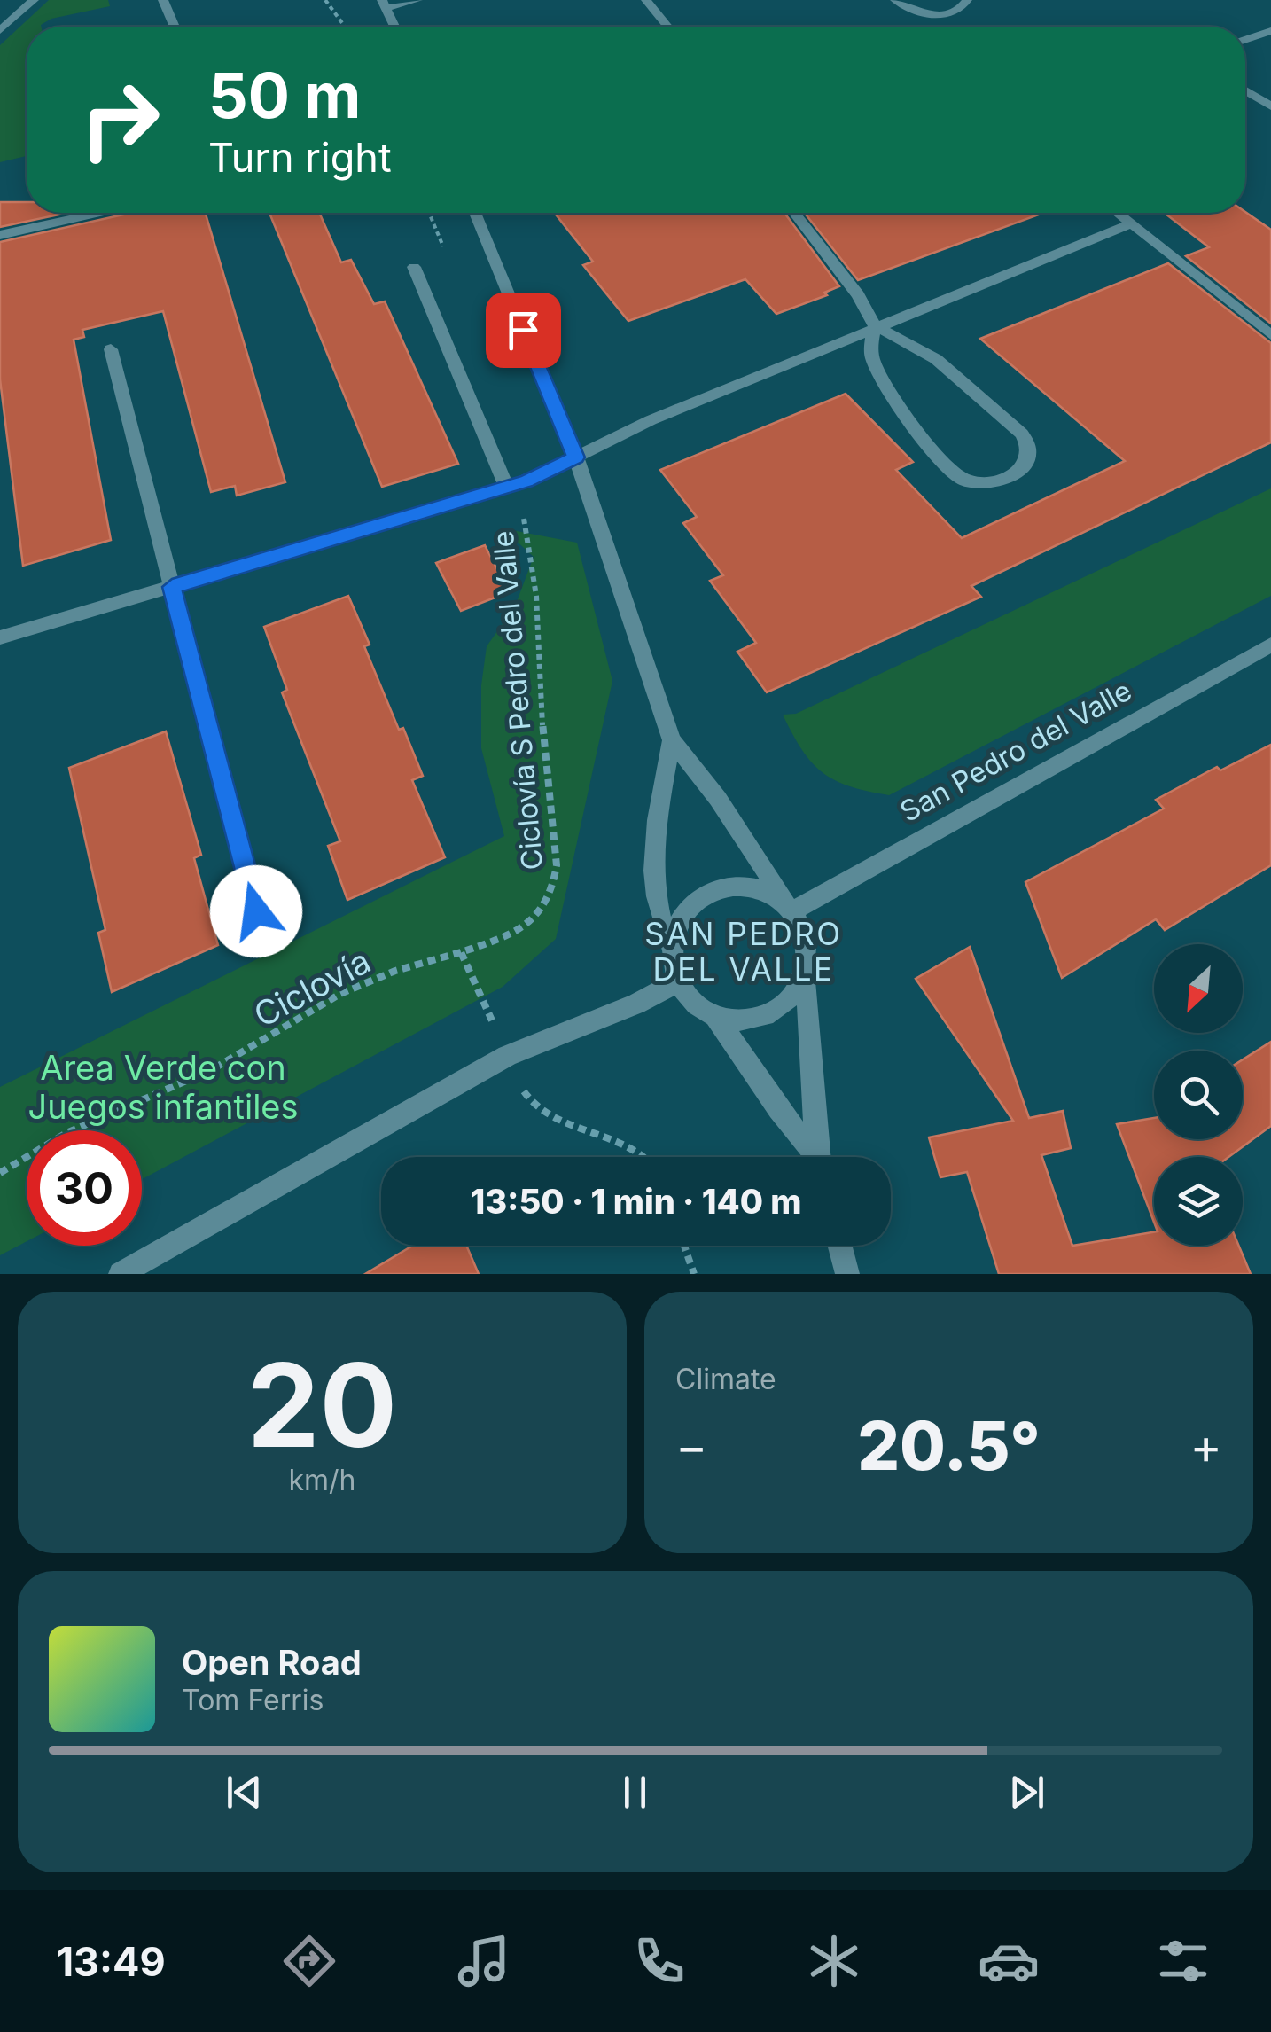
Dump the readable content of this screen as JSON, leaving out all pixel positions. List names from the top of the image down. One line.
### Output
{"streets":{"street":["San Pedro del Valle"],"path":["Ciclovía S Pedro del Valle","Ciclovía"]},"crossings":[["Ciclovía S Pedro del Valle","Ciclovía"]],"districts":["SAN PEDRO DEL VALLE"],"parks":["Area Verde con Juegos infantiles"],"north":"bottom left","page":{"turn":["50 m","Turn right"],"limit":"30","trip":"13:50 · 1 min · 140 m","tile":[["20","km/h"],"Climate"],"heat":["−","20.5°","+"],"song":["Open Road","Tom Ferris"],"tabs":"13:49"}}
